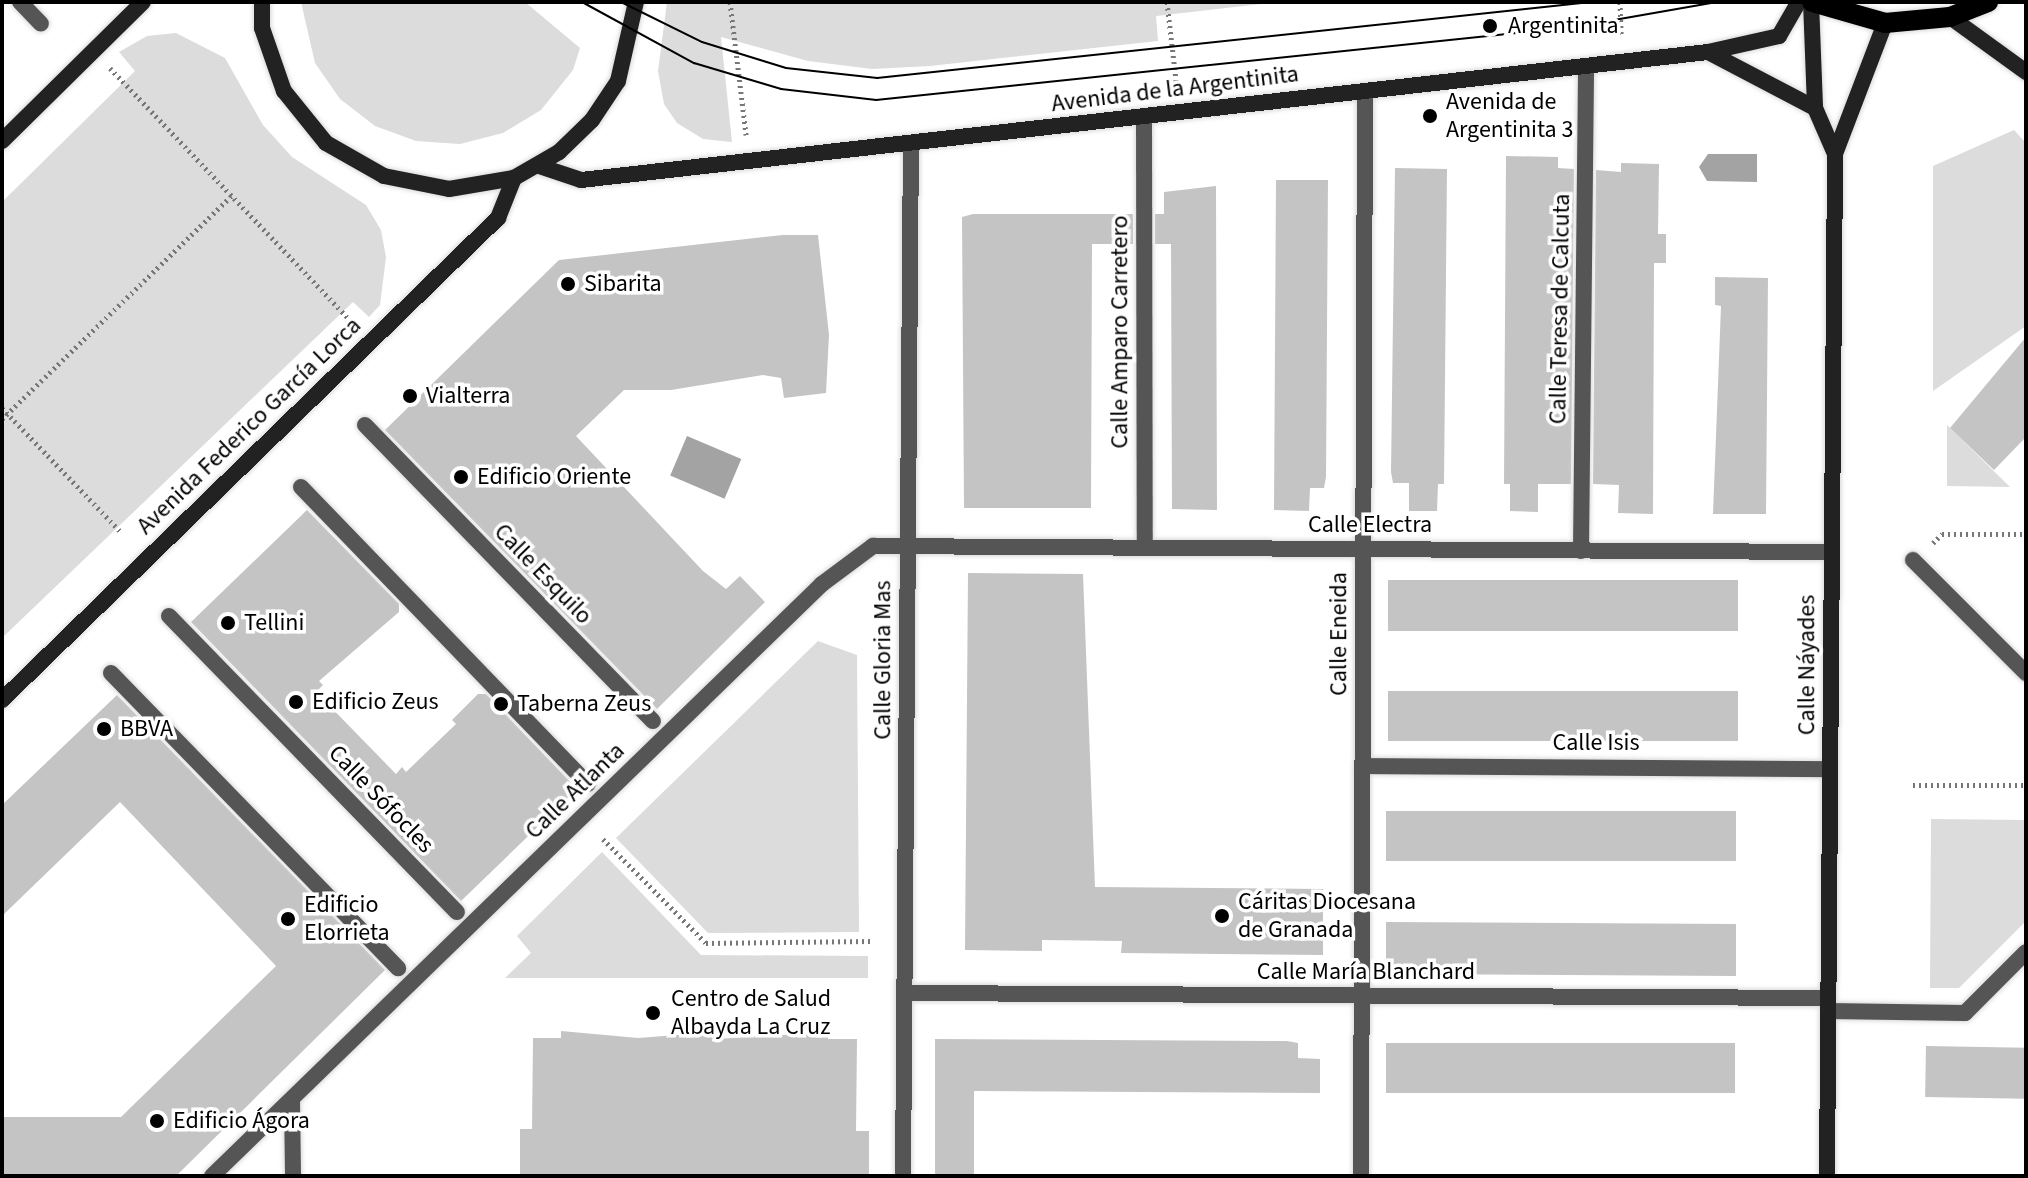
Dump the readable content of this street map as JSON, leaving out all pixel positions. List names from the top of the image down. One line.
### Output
{"streets":{"main road":["Avenida de la Argentinita","Avenida Federico García Lorca","Calle Náyades"],"street":["Calle Teresa de Calcuta","Calle Amparo Carretero","Calle Electra","Calle Esquilo","Calle Eneida","Calle Gloria Mas","Calle Isis","Calle Atlanta","Calle Sófocles","Calle María Blanchard"]},"crossings":[["Avenida de la Argentinita","Calle Teresa de Calcuta"],["Avenida de la Argentinita","Calle Amparo Carretero"],["Avenida de la Argentinita","Calle Eneida"],["Avenida de la Argentinita","Calle Gloria Mas"],["Calle Teresa de Calcuta","Calle Electra"],["Calle Amparo Carretero","Calle Electra"],["Calle Electra","Calle Eneida"],["Calle Electra","Calle Gloria Mas"],["Calle Electra","Calle Náyades"],["Calle Electra","Calle Atlanta"],["Calle Eneida","Calle Isis"],["Calle Eneida","Calle María Blanchard"],["Calle Gloria Mas","Calle Atlanta"],["Calle Gloria Mas","Calle María Blanchard"],["Calle Náyades","Calle Isis"],["Calle Náyades","Calle María Blanchard"]],"places":["Argentinita","Avenida de Argentinita 3","Sibarita","Vialterra","Edificio Oriente","Tellini","Edificio Zeus","Taberna Zeus","BBVA","Cáritas Diocesana de Granada","Edificio Elorrieta","Centro de Salud Albayda La Cruz","Edificio Ágora"]}
